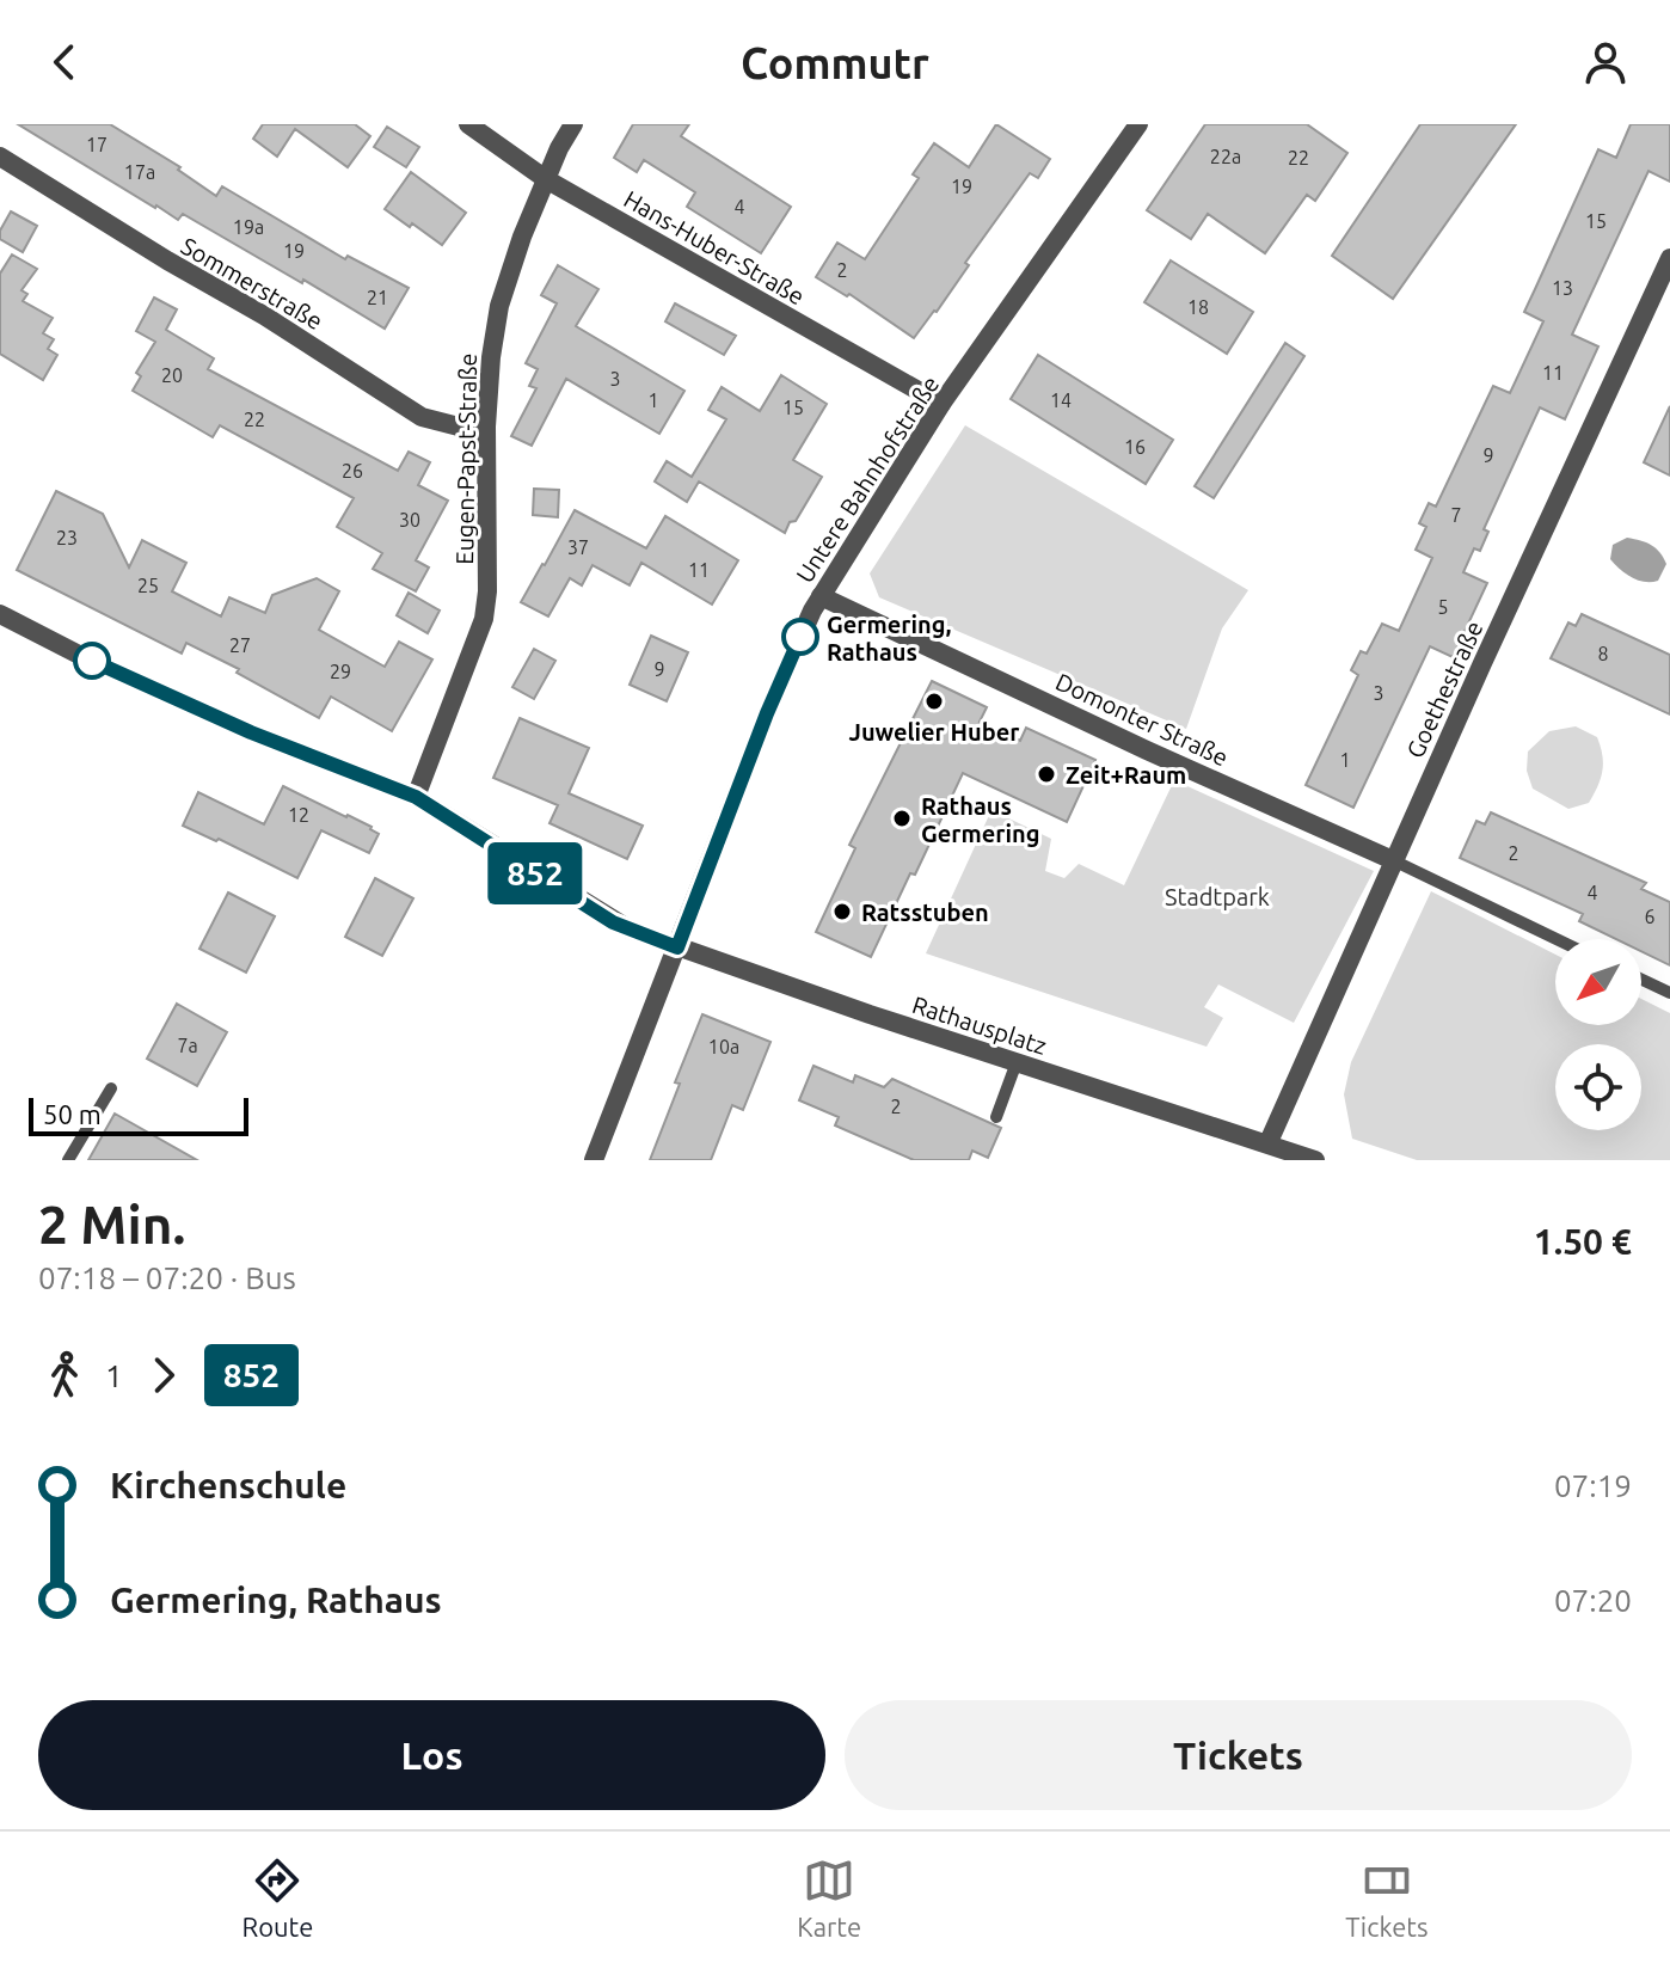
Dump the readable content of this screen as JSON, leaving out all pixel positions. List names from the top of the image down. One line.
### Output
{"streets":{"street":["Hans-Huber-Straße","Sommerstraße","Eugen-Papst-Straße","Untere Bahnhofstraße","Goethestraße","Domonter Straße","Rathausplatz"]},"crossings":[["Hans-Huber-Straße","Eugen-Papst-Straße"],["Hans-Huber-Straße","Untere Bahnhofstraße"],["Sommerstraße","Eugen-Papst-Straße"],["Eugen-Papst-Straße","Rathausplatz"],["Untere Bahnhofstraße","Domonter Straße"],["Untere Bahnhofstraße","Rathausplatz"],["Goethestraße","Domonter Straße"],["Goethestraße","Rathausplatz"]],"parks":["Stadtpark"],"places":["Germering, Rathaus","Juwelier Huber","Zeit+Raum","Rathaus Germering","Ratsstuben"],"lines":["bus line 852"],"house_numbers":["17","22a","22","17a","19","4","15","19a","19","2","13","21","18","11","20","3","1","14","15","22","16","9","26","7","30","23","37","11","25","5","27","8","9","29","3","1","12","2","4","6","7a","10a","2"],"scale_bar":"50 m","north":"bottom left","page":{"header":"Commutr","on_map":"852","scale":"50 m","heading":["2 Min.","07:18 – 07:20 · Bus","1.50 €"],"legs":["1","852"],"list":[{"name":"Kirchenschule","value":"07:19"},{"name":"Germering, Rathaus","value":"07:20"}],"buttons":["Los","Tickets"],"tabs":["Route","Karte","Tickets"]}}
